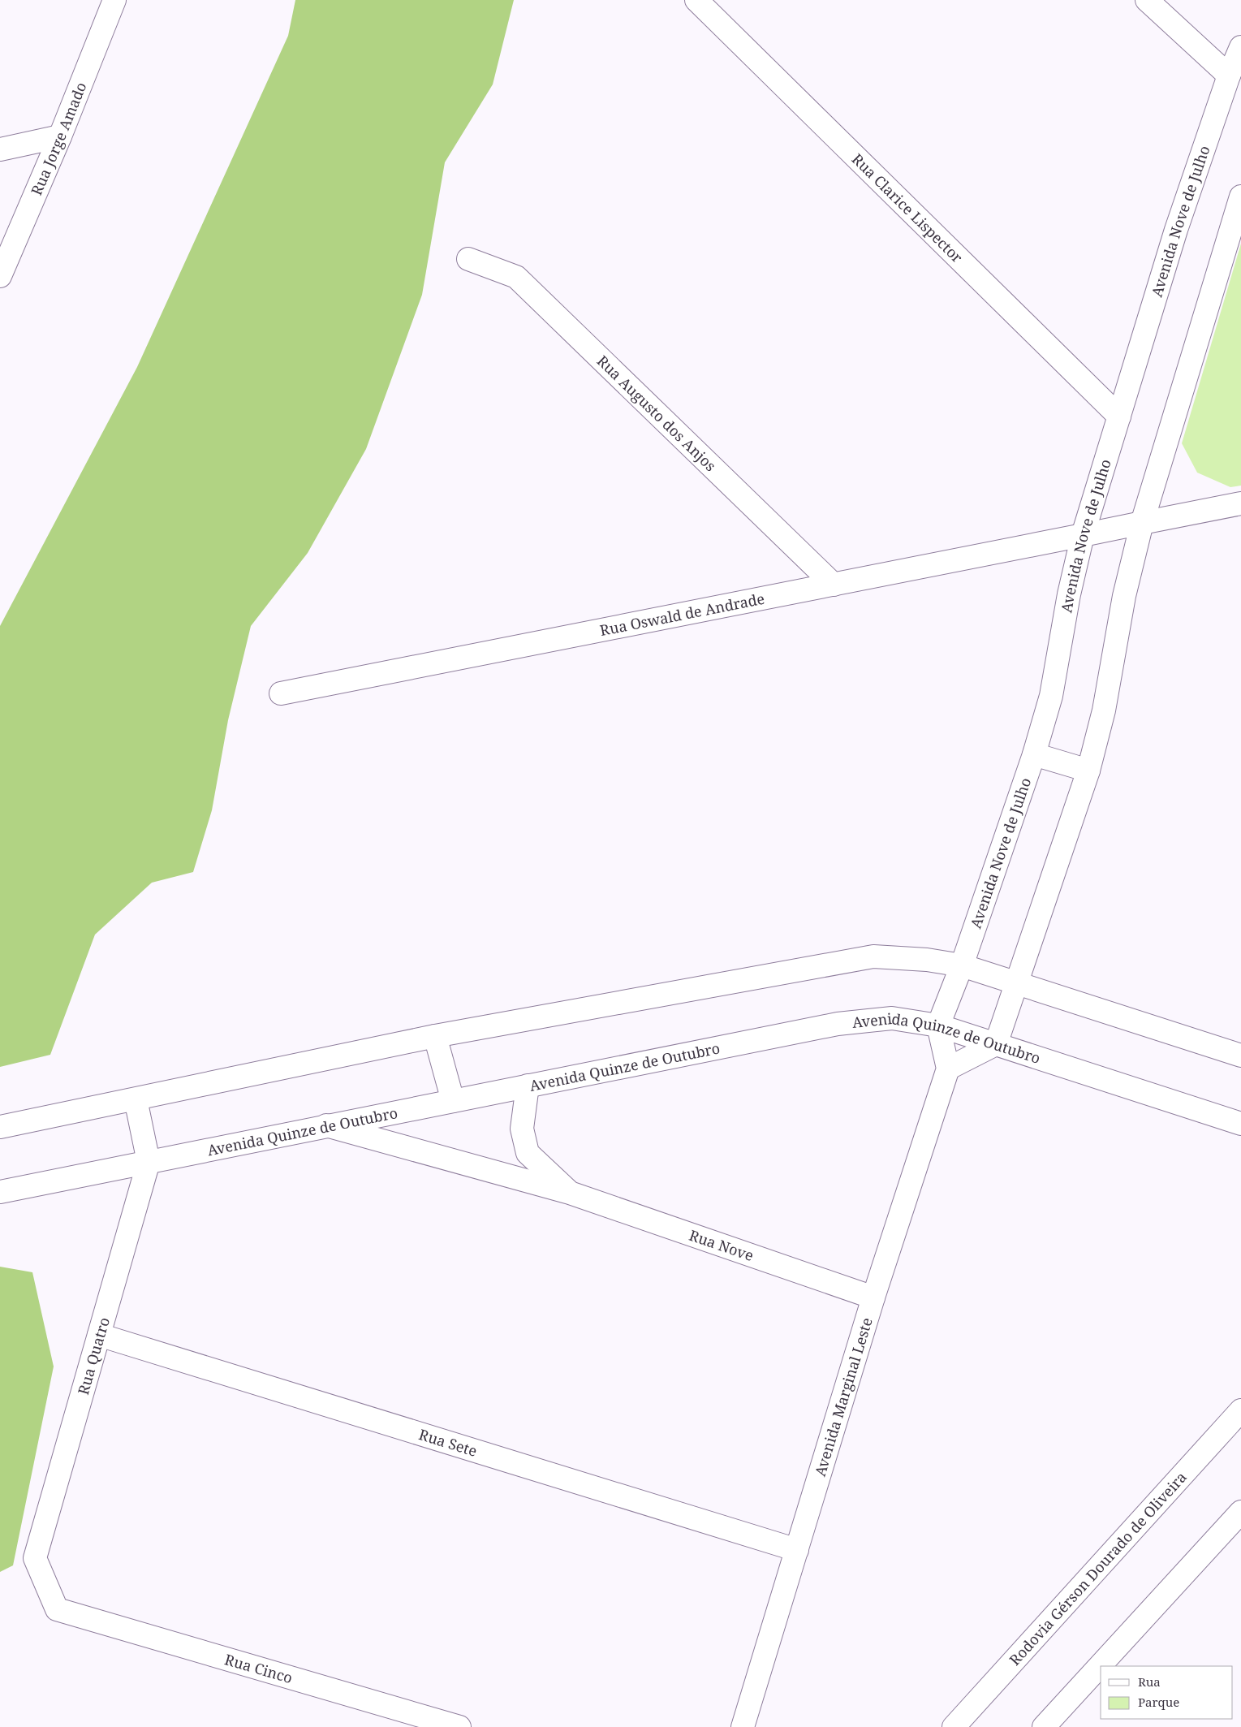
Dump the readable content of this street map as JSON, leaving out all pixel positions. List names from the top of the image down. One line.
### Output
{"streets":{"street":["Rua Jorge Amado","Rua Clarice Lispector","Avenida Nove de Julho","Rua Augusto dos Anjos","Rua Oswald de Andrade","Avenida Quinze de Outubro","Rua Nove","Rua Quatro","Avenida Marginal Leste","Rua Sete","Rodovia Gérson Dourado de Oliveira","Rua Cinco"]},"crossings":[["Rua Clarice Lispector","Avenida Nove de Julho"],["Avenida Nove de Julho","Rua Oswald de Andrade"],["Avenida Nove de Julho","Avenida Quinze de Outubro"],["Rua Augusto dos Anjos","Rua Oswald de Andrade"],["Avenida Quinze de Outubro","Rua Nove"],["Avenida Quinze de Outubro","Rua Quatro"],["Rua Nove","Avenida Marginal Leste"],["Rua Quatro","Rua Sete"],["Rua Quatro","Rua Cinco"],["Avenida Marginal Leste","Rua Sete"]],"legend":["Rua","Parque"]}
